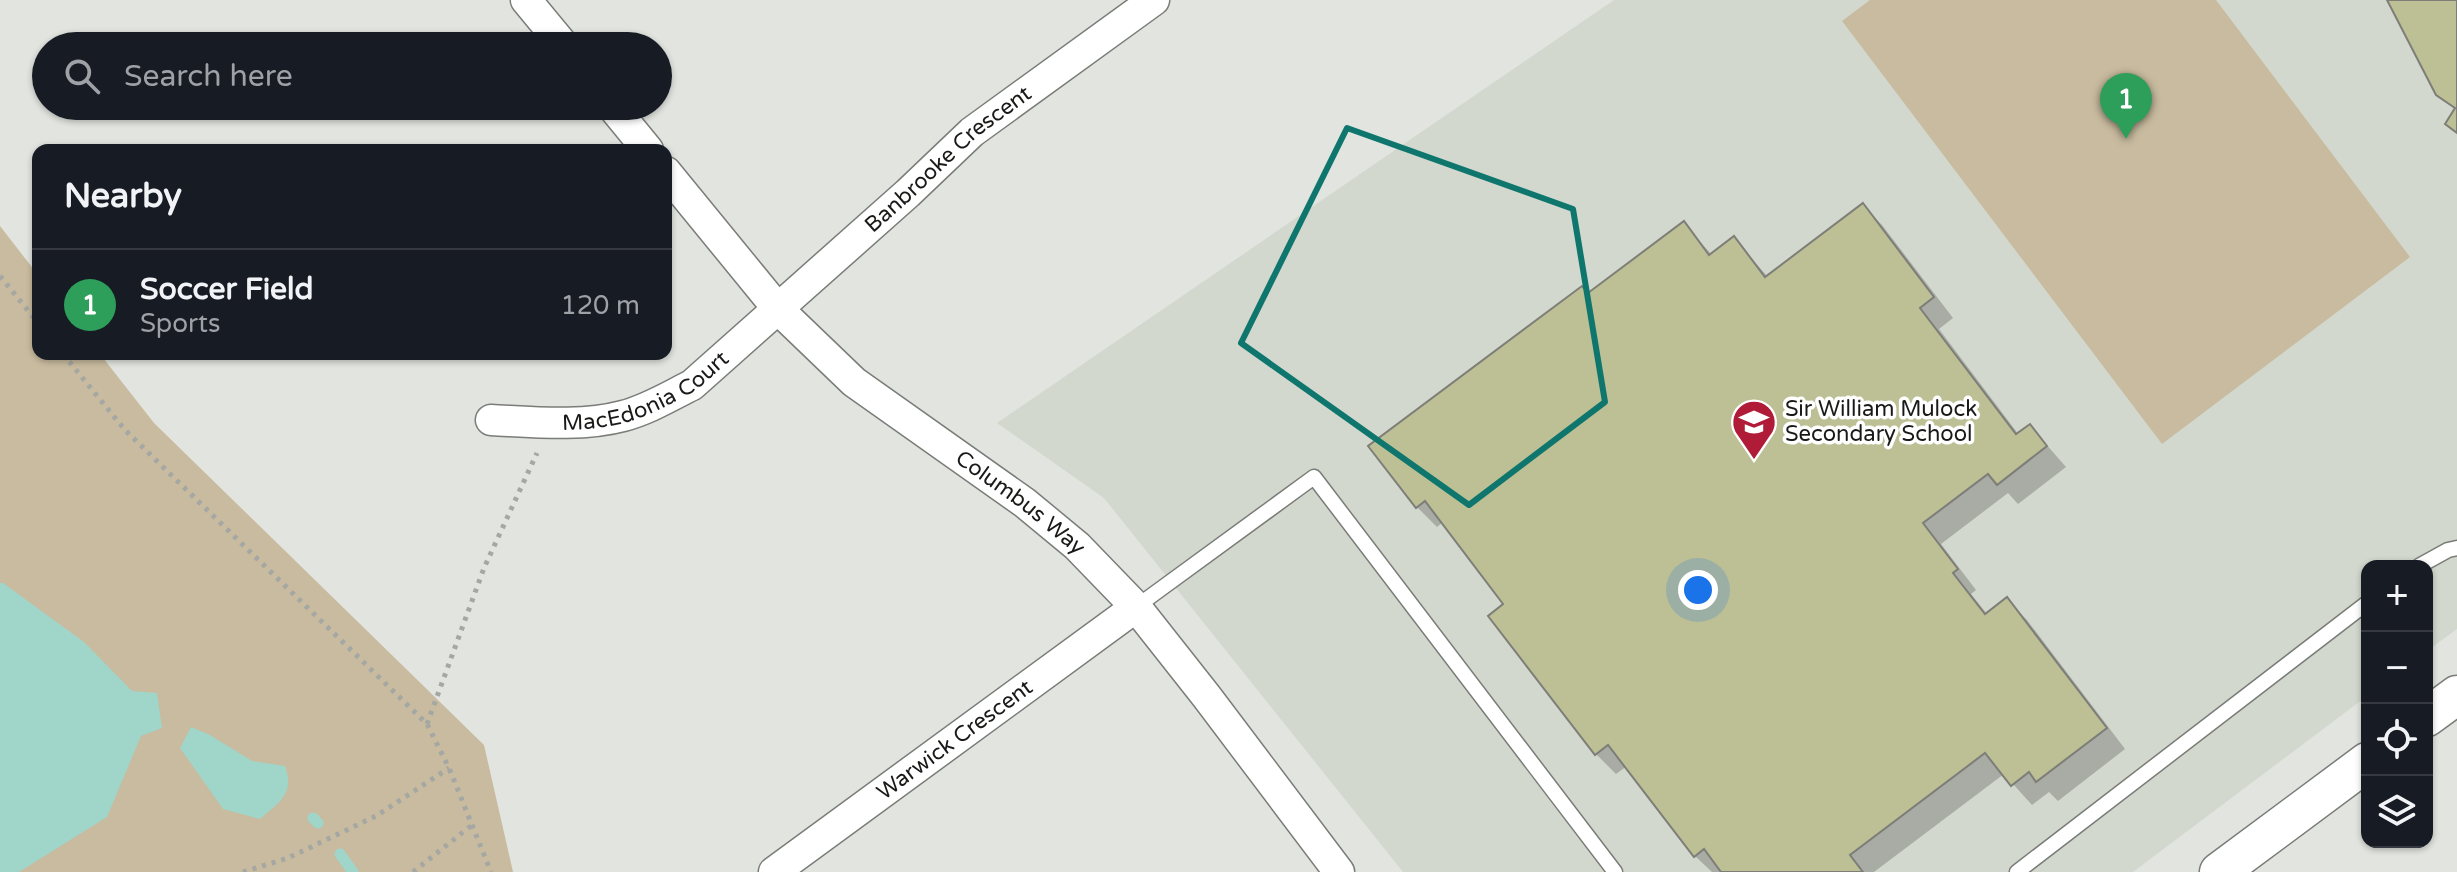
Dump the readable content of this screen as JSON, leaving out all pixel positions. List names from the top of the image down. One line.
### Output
{"streets":{"street":["Banbrooke Crescent","MacEdonia Court","Columbus Way","Warwick Crescent"]},"crossings":[["Banbrooke Crescent","MacEdonia Court"],["Banbrooke Crescent","Columbus Way"],["MacEdonia Court","Columbus Way"],["Columbus Way","Warwick Crescent"]],"places":{"school or university":["Sir William Mulock Secondary School"]},"page":{"search":"Search here","pins":"1","heading":"Nearby","list":[{"mark":"1","name":"Soccer Field","note":"Sports","value":"120 m"}],"map_buttons":["+","−"]}}
